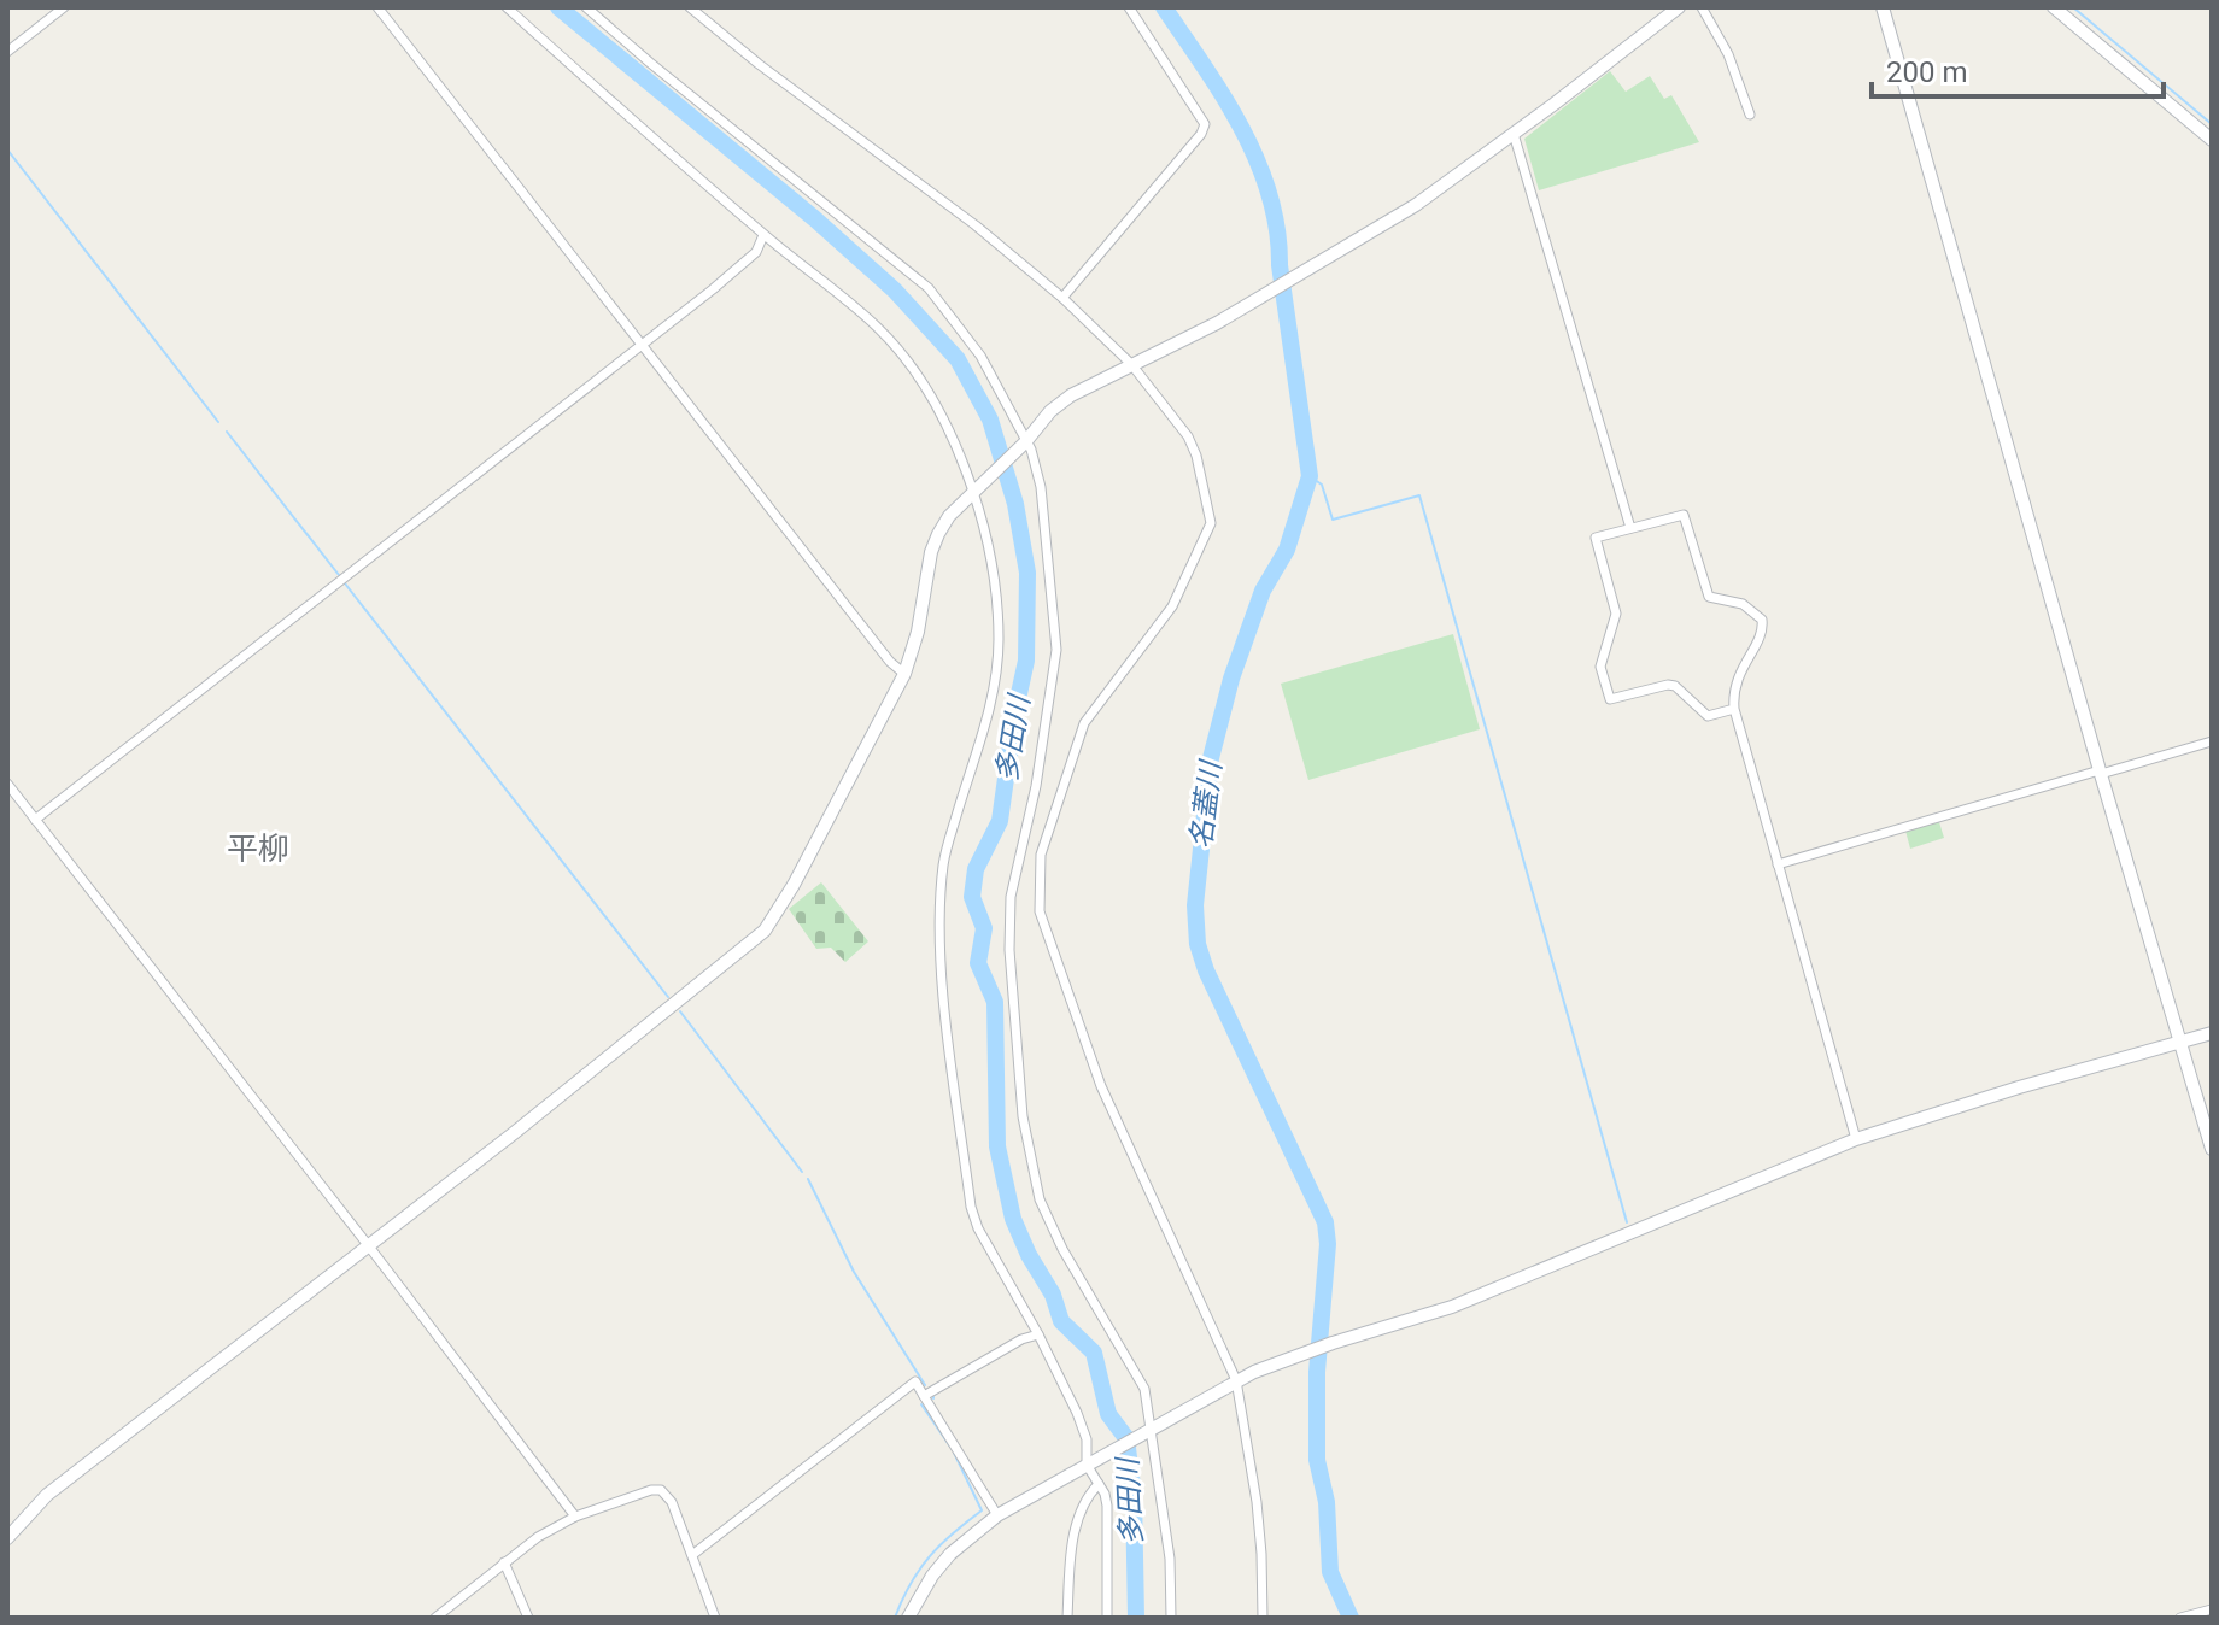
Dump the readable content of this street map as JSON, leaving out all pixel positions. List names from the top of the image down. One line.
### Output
{"districts":["平柳"],"water":["多田川","名蓋川"],"scale_bar":"200 m"}
